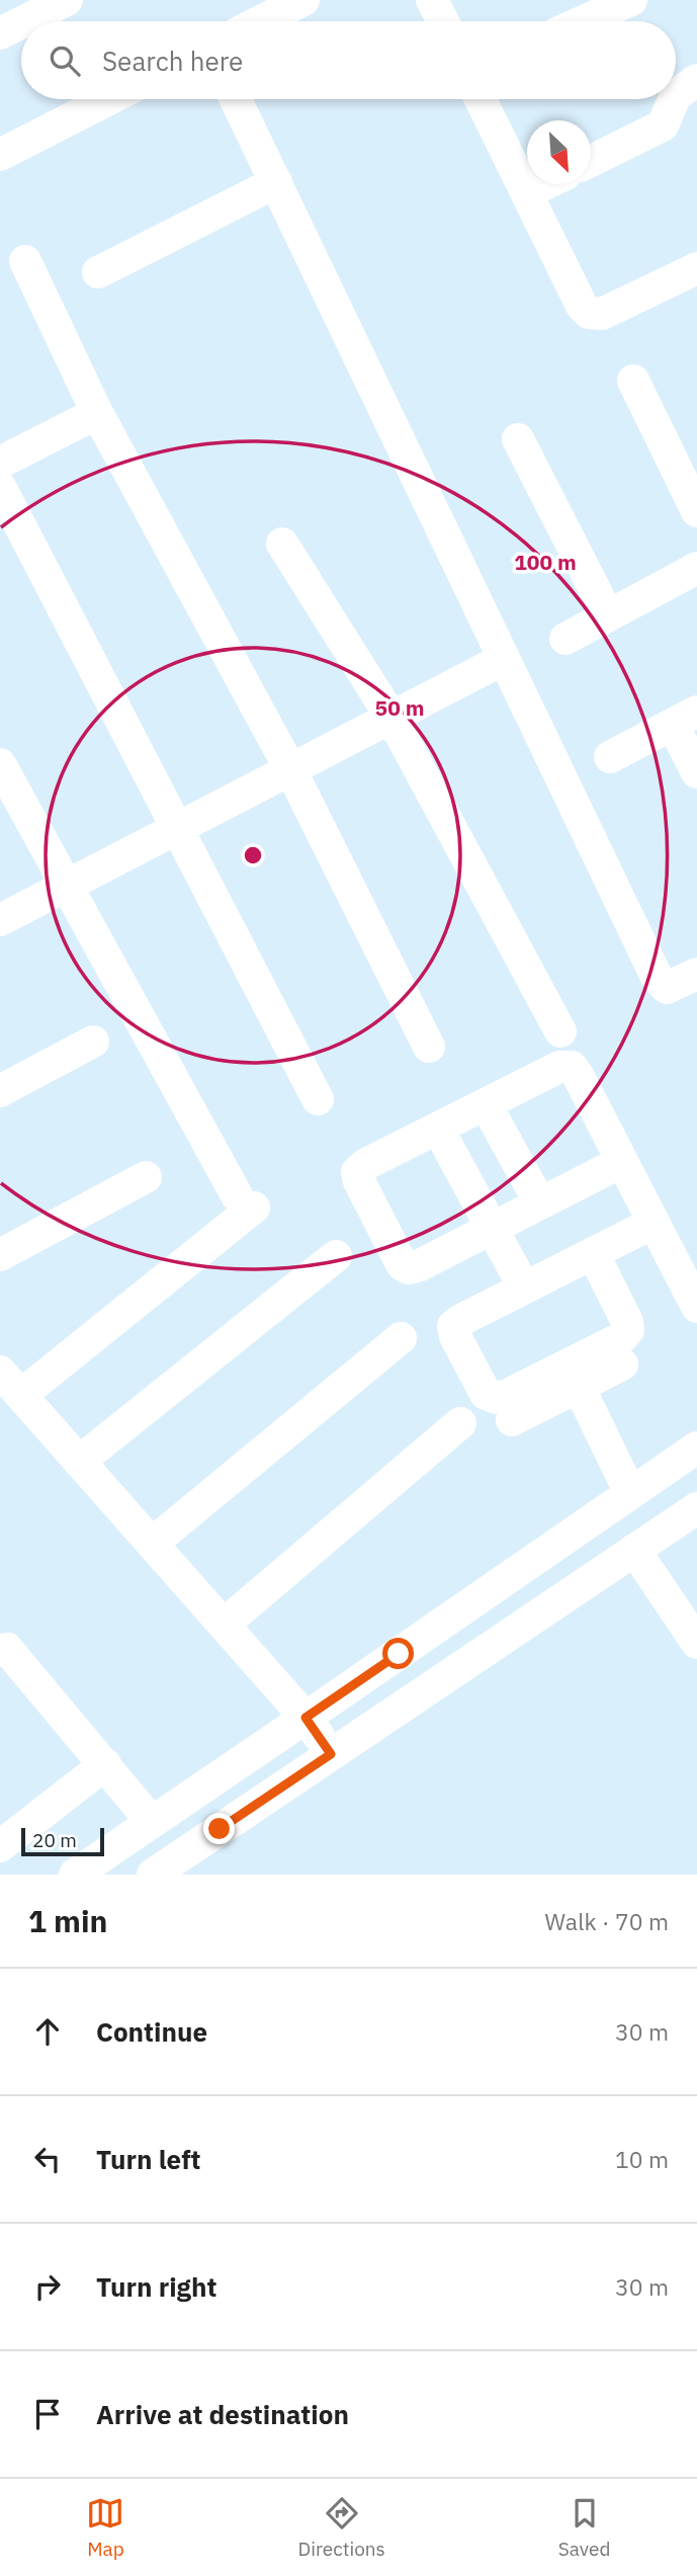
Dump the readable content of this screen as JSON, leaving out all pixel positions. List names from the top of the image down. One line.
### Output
{"scale_bar":"20 m","north":"bottom right","page":{"search":"Search here","scale":"20 m","heading":["1 min","Walk · 70 m"],"list":[["Continue","30 m"],["Turn left","10 m"],["Turn right","30 m"],"Arrive at destination"],"nav":["Map","Directions","Saved"]},"rings":["100 m","50 m"]}
